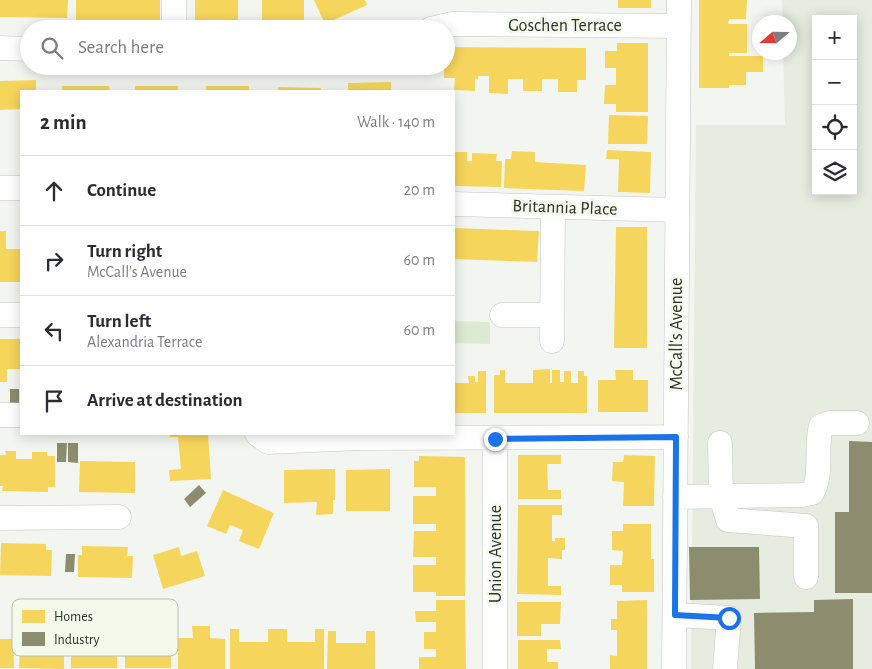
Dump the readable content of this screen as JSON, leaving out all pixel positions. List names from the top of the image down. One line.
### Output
{"streets":{"street":["Goschen Terrace","Britannia Place","McCall's Avenue","Union Avenue"]},"crossings":[["Goschen Terrace","McCall's Avenue"],["Britannia Place","McCall's Avenue"]],"legend":["Homes","Industry"],"north":"left","page":{"map_buttons":["+","−"],"search":"Search here","heading":["2 min","Walk · 140 m"],"list":[["Continue","20 m"],["Turn right","McCall's Avenue","60 m"],["Turn left","Alexandria Terrace","60 m"],"Arrive at destination"]}}
